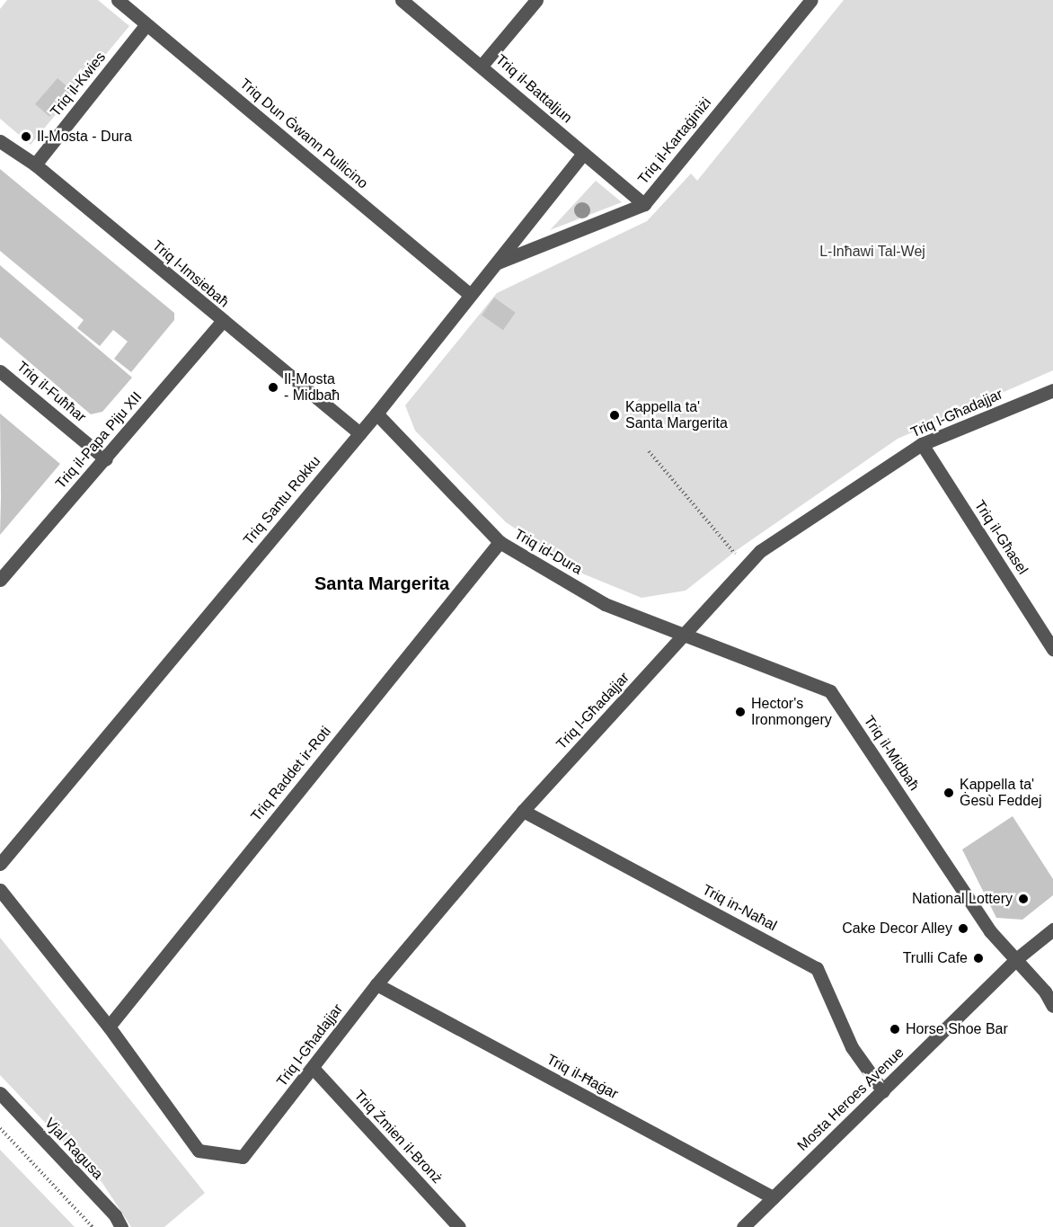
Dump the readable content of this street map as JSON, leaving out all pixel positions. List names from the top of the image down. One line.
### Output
{"streets":{"street":["Triq il-Kwies","Triq il-Battaljun","Triq Dun Ġwann Pullicino","Triq il-Kartaġiniżi","Triq l-Imsiebaħ","Triq il-Fuħħar","Triq l-Għadajjar","Triq il-Papa Piju XII","Triq Santu Rokku","Triq il-Għasel","Triq id-Dura","Triq il-Midbaħ","Triq Raddet ir-Roti","Triq in-Naħal","Triq il-Ħaġar","Mosta Heroes Avenue","Triq Żmien il-Bronż","Vjal Ragusa"]},"crossings":[["Triq il-Kwies","Triq Dun Ġwann Pullicino"],["Triq il-Kwies","Triq l-Imsiebaħ"],["Triq il-Battaljun","Triq il-Kartaġiniżi"],["Triq il-Battaljun","Triq Santu Rokku"],["Triq Dun Ġwann Pullicino","Triq Santu Rokku"],["Triq il-Kartaġiniżi","Triq Santu Rokku"],["Triq l-Imsiebaħ","Triq il-Papa Piju XII"],["Triq l-Imsiebaħ","Triq Santu Rokku"],["Triq il-Fuħħar","Triq il-Papa Piju XII"],["Triq l-Għadajjar","Triq il-Għasel"],["Triq l-Għadajjar","Triq id-Dura"],["Triq l-Għadajjar","Triq il-Midbaħ"],["Triq l-Għadajjar","Triq Raddet ir-Roti"],["Triq l-Għadajjar","Triq in-Naħal"],["Triq l-Għadajjar","Triq il-Ħaġar"],["Triq l-Għadajjar","Triq Żmien il-Bronż"],["Triq Santu Rokku","Triq id-Dura"],["Triq id-Dura","Triq il-Midbaħ"],["Triq id-Dura","Triq Raddet ir-Roti"],["Triq il-Midbaħ","Mosta Heroes Avenue"],["Triq in-Naħal","Mosta Heroes Avenue"],["Triq il-Ħaġar","Mosta Heroes Avenue"]],"districts":["Santa Margerita"],"parks":["L-Inħawi Tal-Wej"],"places":["Il-Mosta - Dura","Il-Mosta - Midbaħ","Kappella ta' Santa Margerita","Hector's Ironmongery","Kappella ta' Ġesù Feddej","National Lottery","Cake Decor Alley","Trulli Cafe","Horse Shoe Bar"]}
